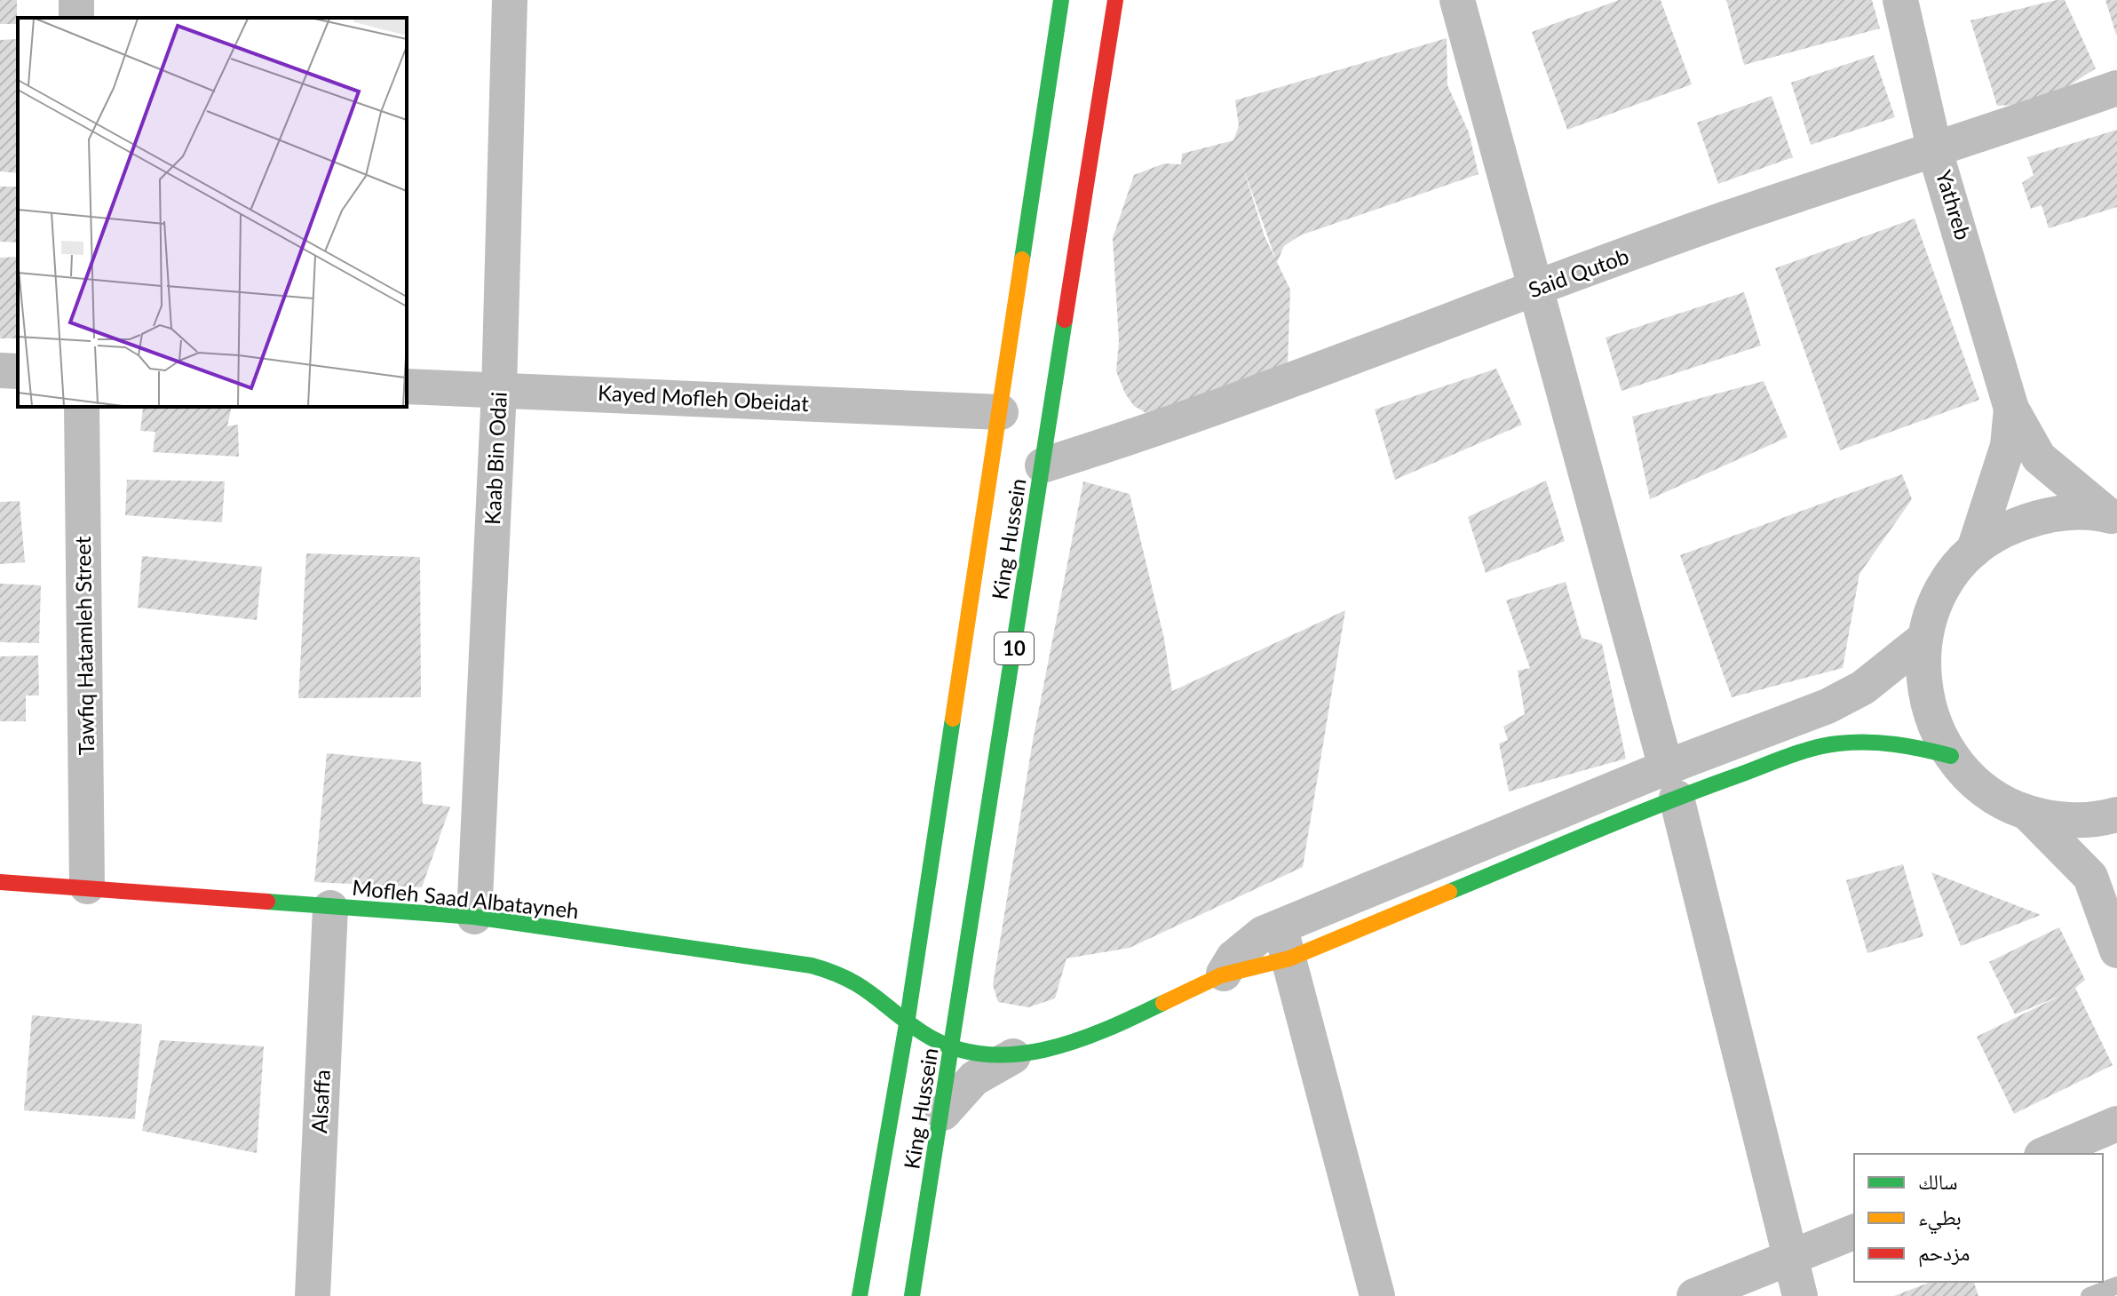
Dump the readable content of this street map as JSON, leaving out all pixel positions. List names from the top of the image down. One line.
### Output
{"streets":{"main road":["King Hussein","10","Mofleh Saad Albatayneh"],"street":["Yathreb","Said Qutob","Kayed Mofleh Obeidat","Kaab Bin Odai","Tawfiq Hatamleh Street","Alsaffa"]},"crossings":[["Yathreb","Said Qutob"],["Said Qutob","King Hussein"],["Kayed Mofleh Obeidat","Kaab Bin Odai"],["Kayed Mofleh Obeidat","King Hussein"],["Kaab Bin Odai","Mofleh Saad Albatayneh"],["King Hussein","Mofleh Saad Albatayneh"],["Tawfiq Hatamleh Street","Mofleh Saad Albatayneh"],["Mofleh Saad Albatayneh","Alsaffa"]],"legend":["سالك","بطيء","مزدحم"]}
